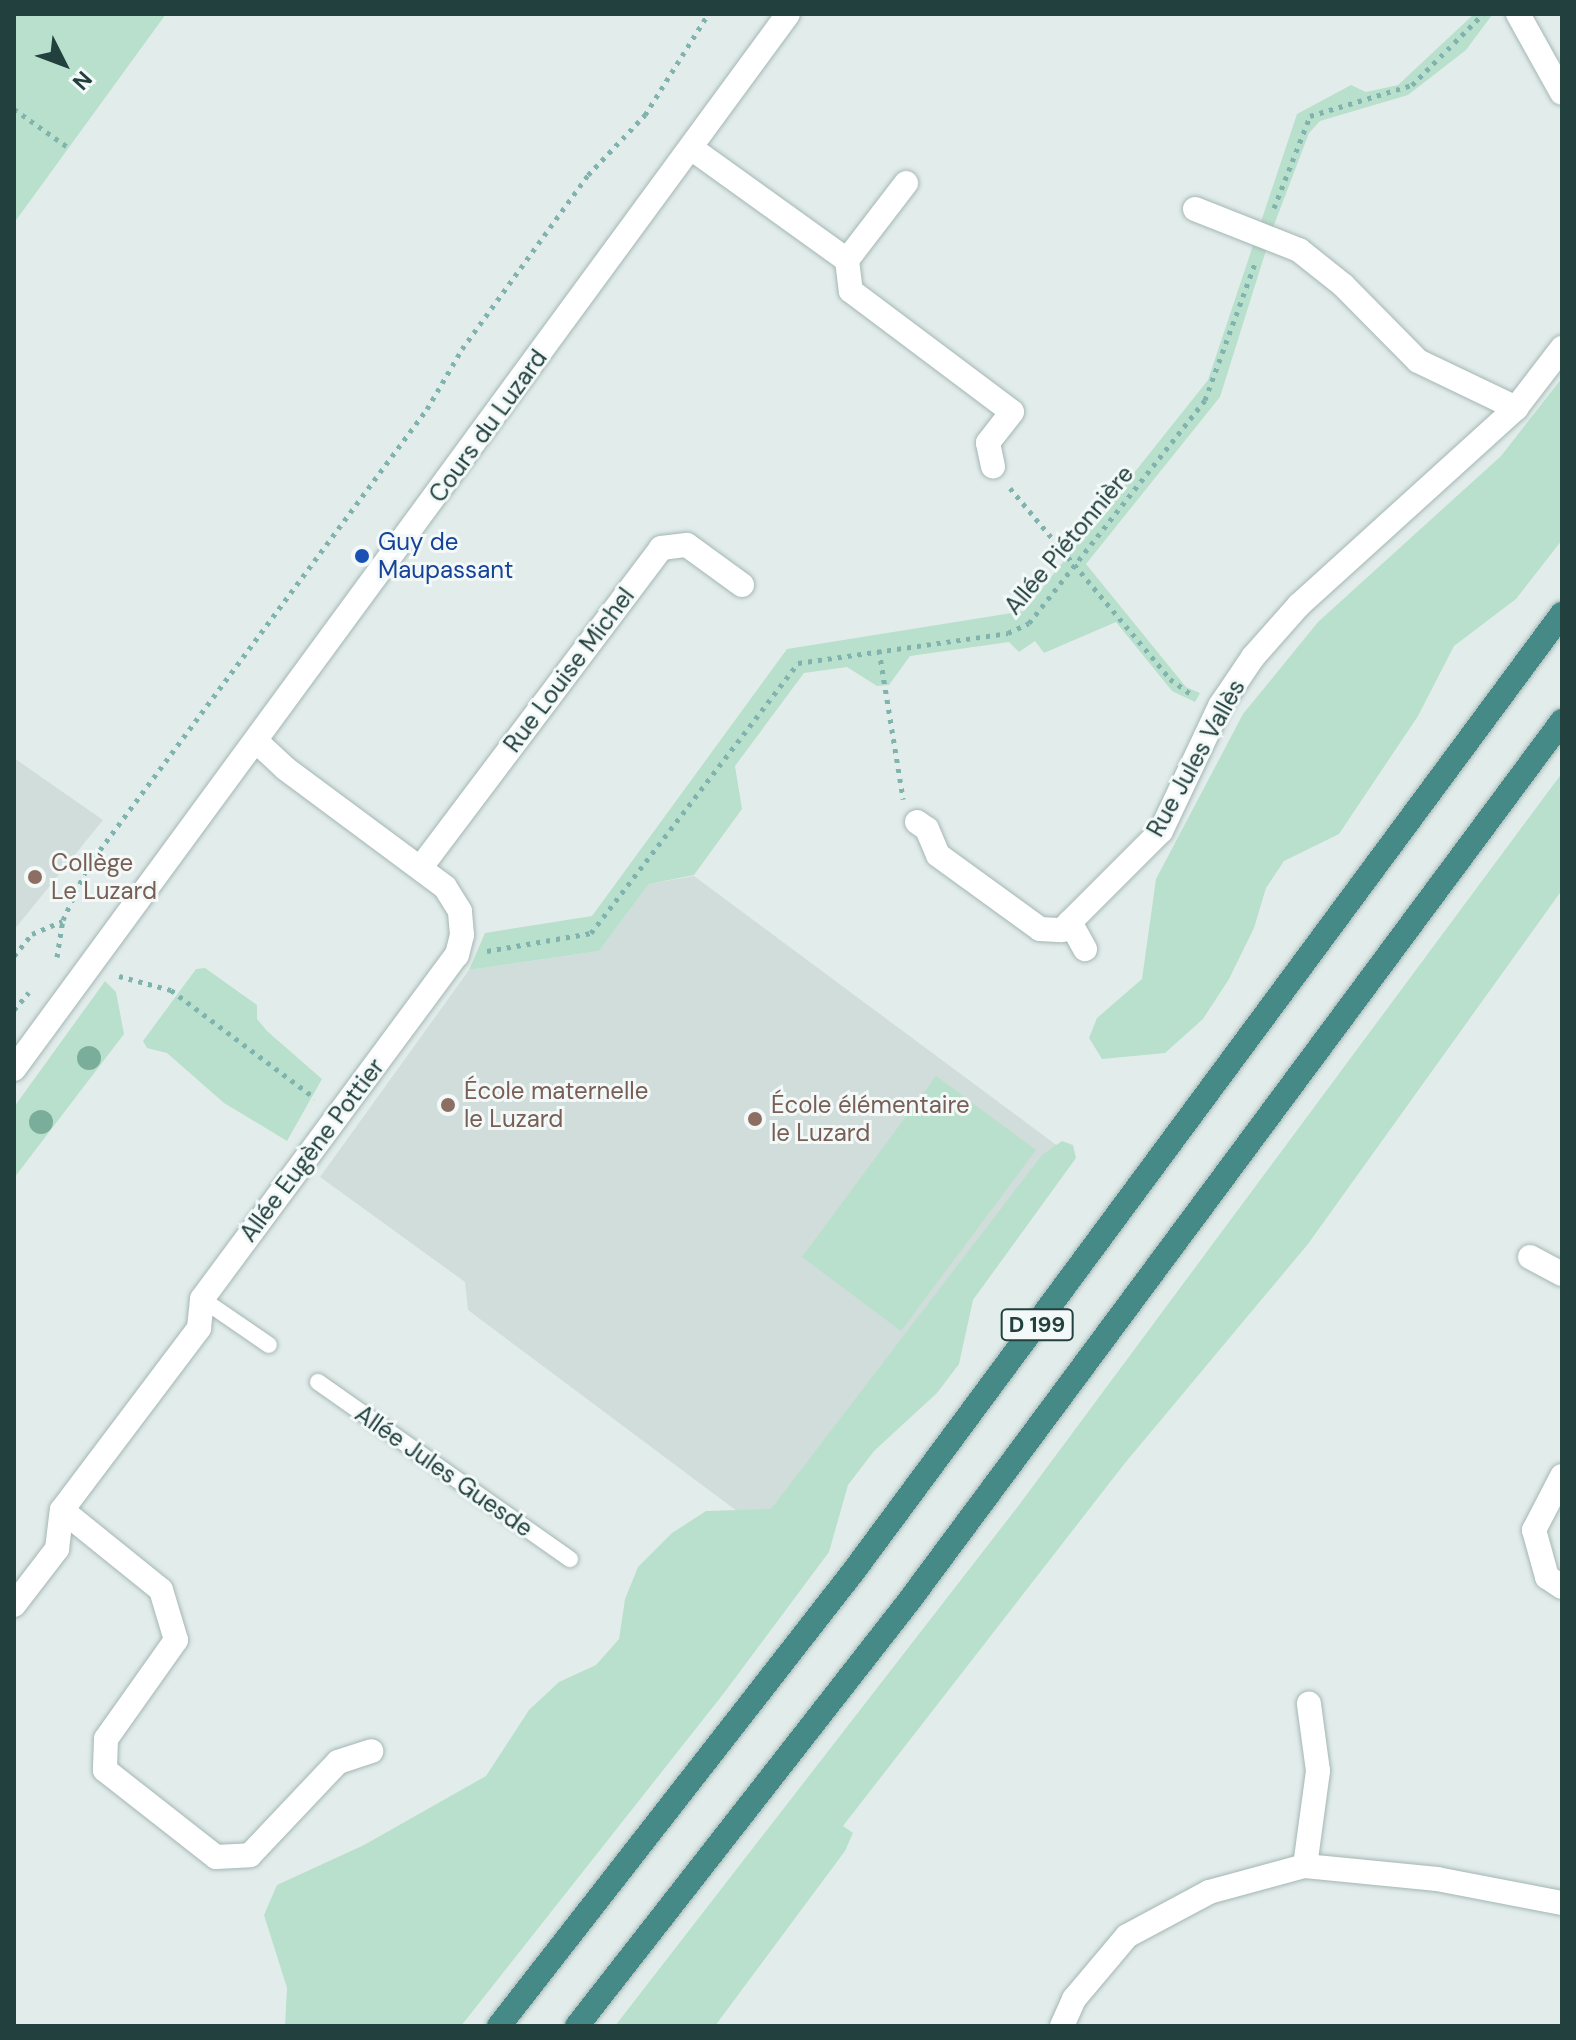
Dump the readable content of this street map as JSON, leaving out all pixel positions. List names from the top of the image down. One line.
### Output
{"streets":{"highway":["D 199"],"street":["Cours du Luzard","Rue Louise Michel","Rue Jules Vallès","Allée Eugène Pottier"],"lane":["Allée Jules Guesde"],"path":["Allée Piétonnière"]},"crossings":[["Allée Piétonnière","Allée Eugène Pottier"]],"places":["Guy de Maupassant","Collège Le Luzard","École maternelle le Luzard","École élémentaire le Luzard"],"north":"bottom right"}
